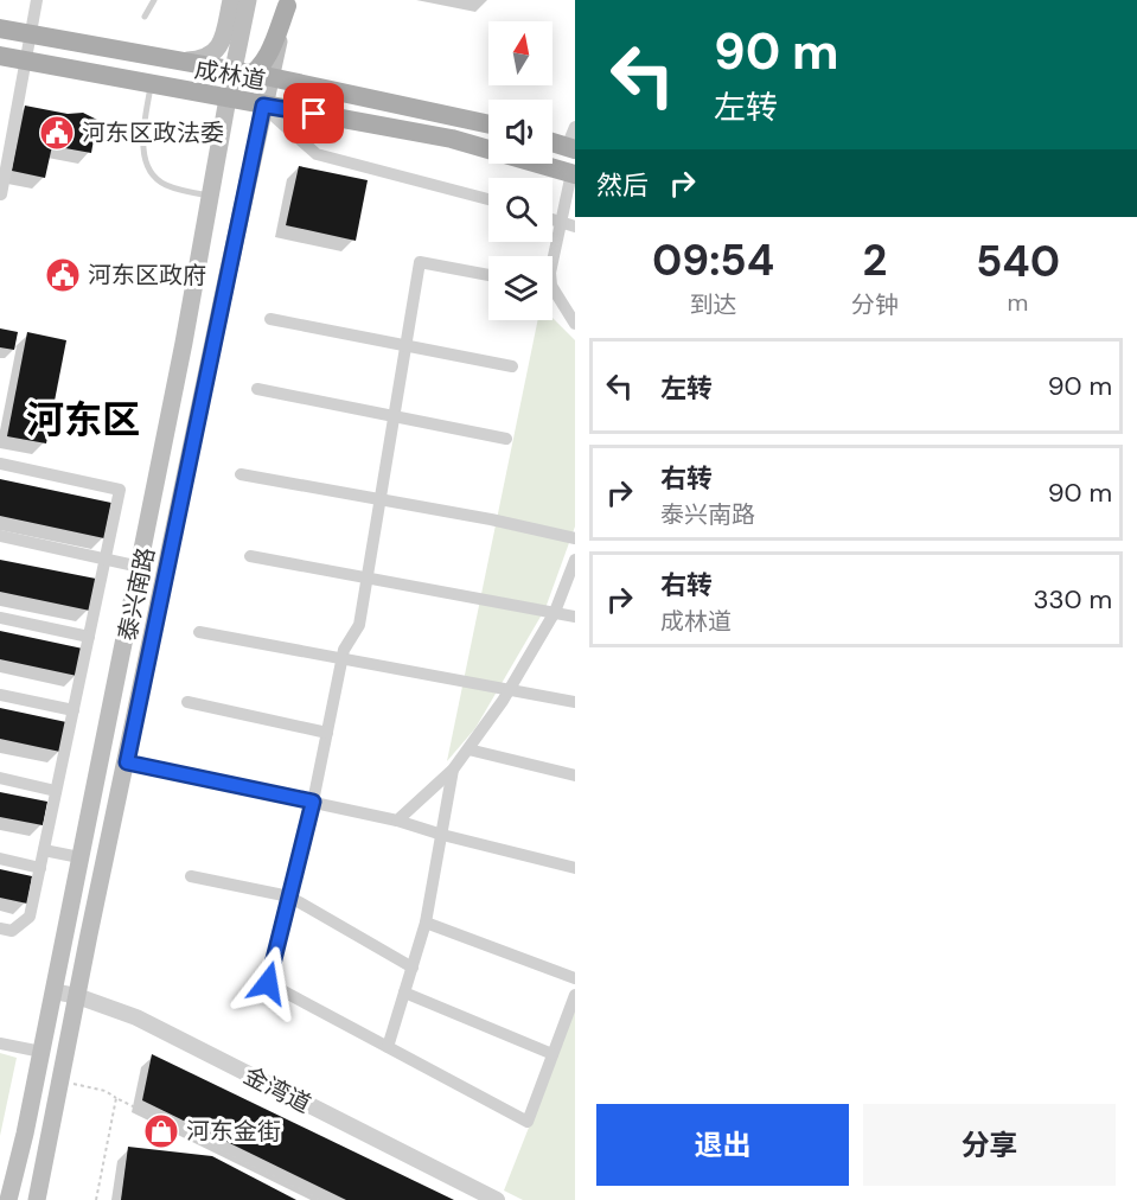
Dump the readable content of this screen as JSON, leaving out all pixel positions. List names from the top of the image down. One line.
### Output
{"streets":{"main road":["成林道","泰兴南路"],"street":["金湾道"]},"crossings":[["成林道","泰兴南路"],["泰兴南路","金湾道"]],"districts":["河东区"],"places":{"public building":["河东区政法委","河东区政府"],"shop":["河东金街"]},"north":"top","page":{"turn":["90 m","左转"],"then":"然后","eta":["09:54","到达","2","分钟","540","m"],"list":[{"name":"左转","value":"90 m"},{"name":"右转","note":"泰兴南路","value":"90 m"},{"name":"右转","note":"成林道","value":"330 m"}],"buttons":["退出","分享"]}}
